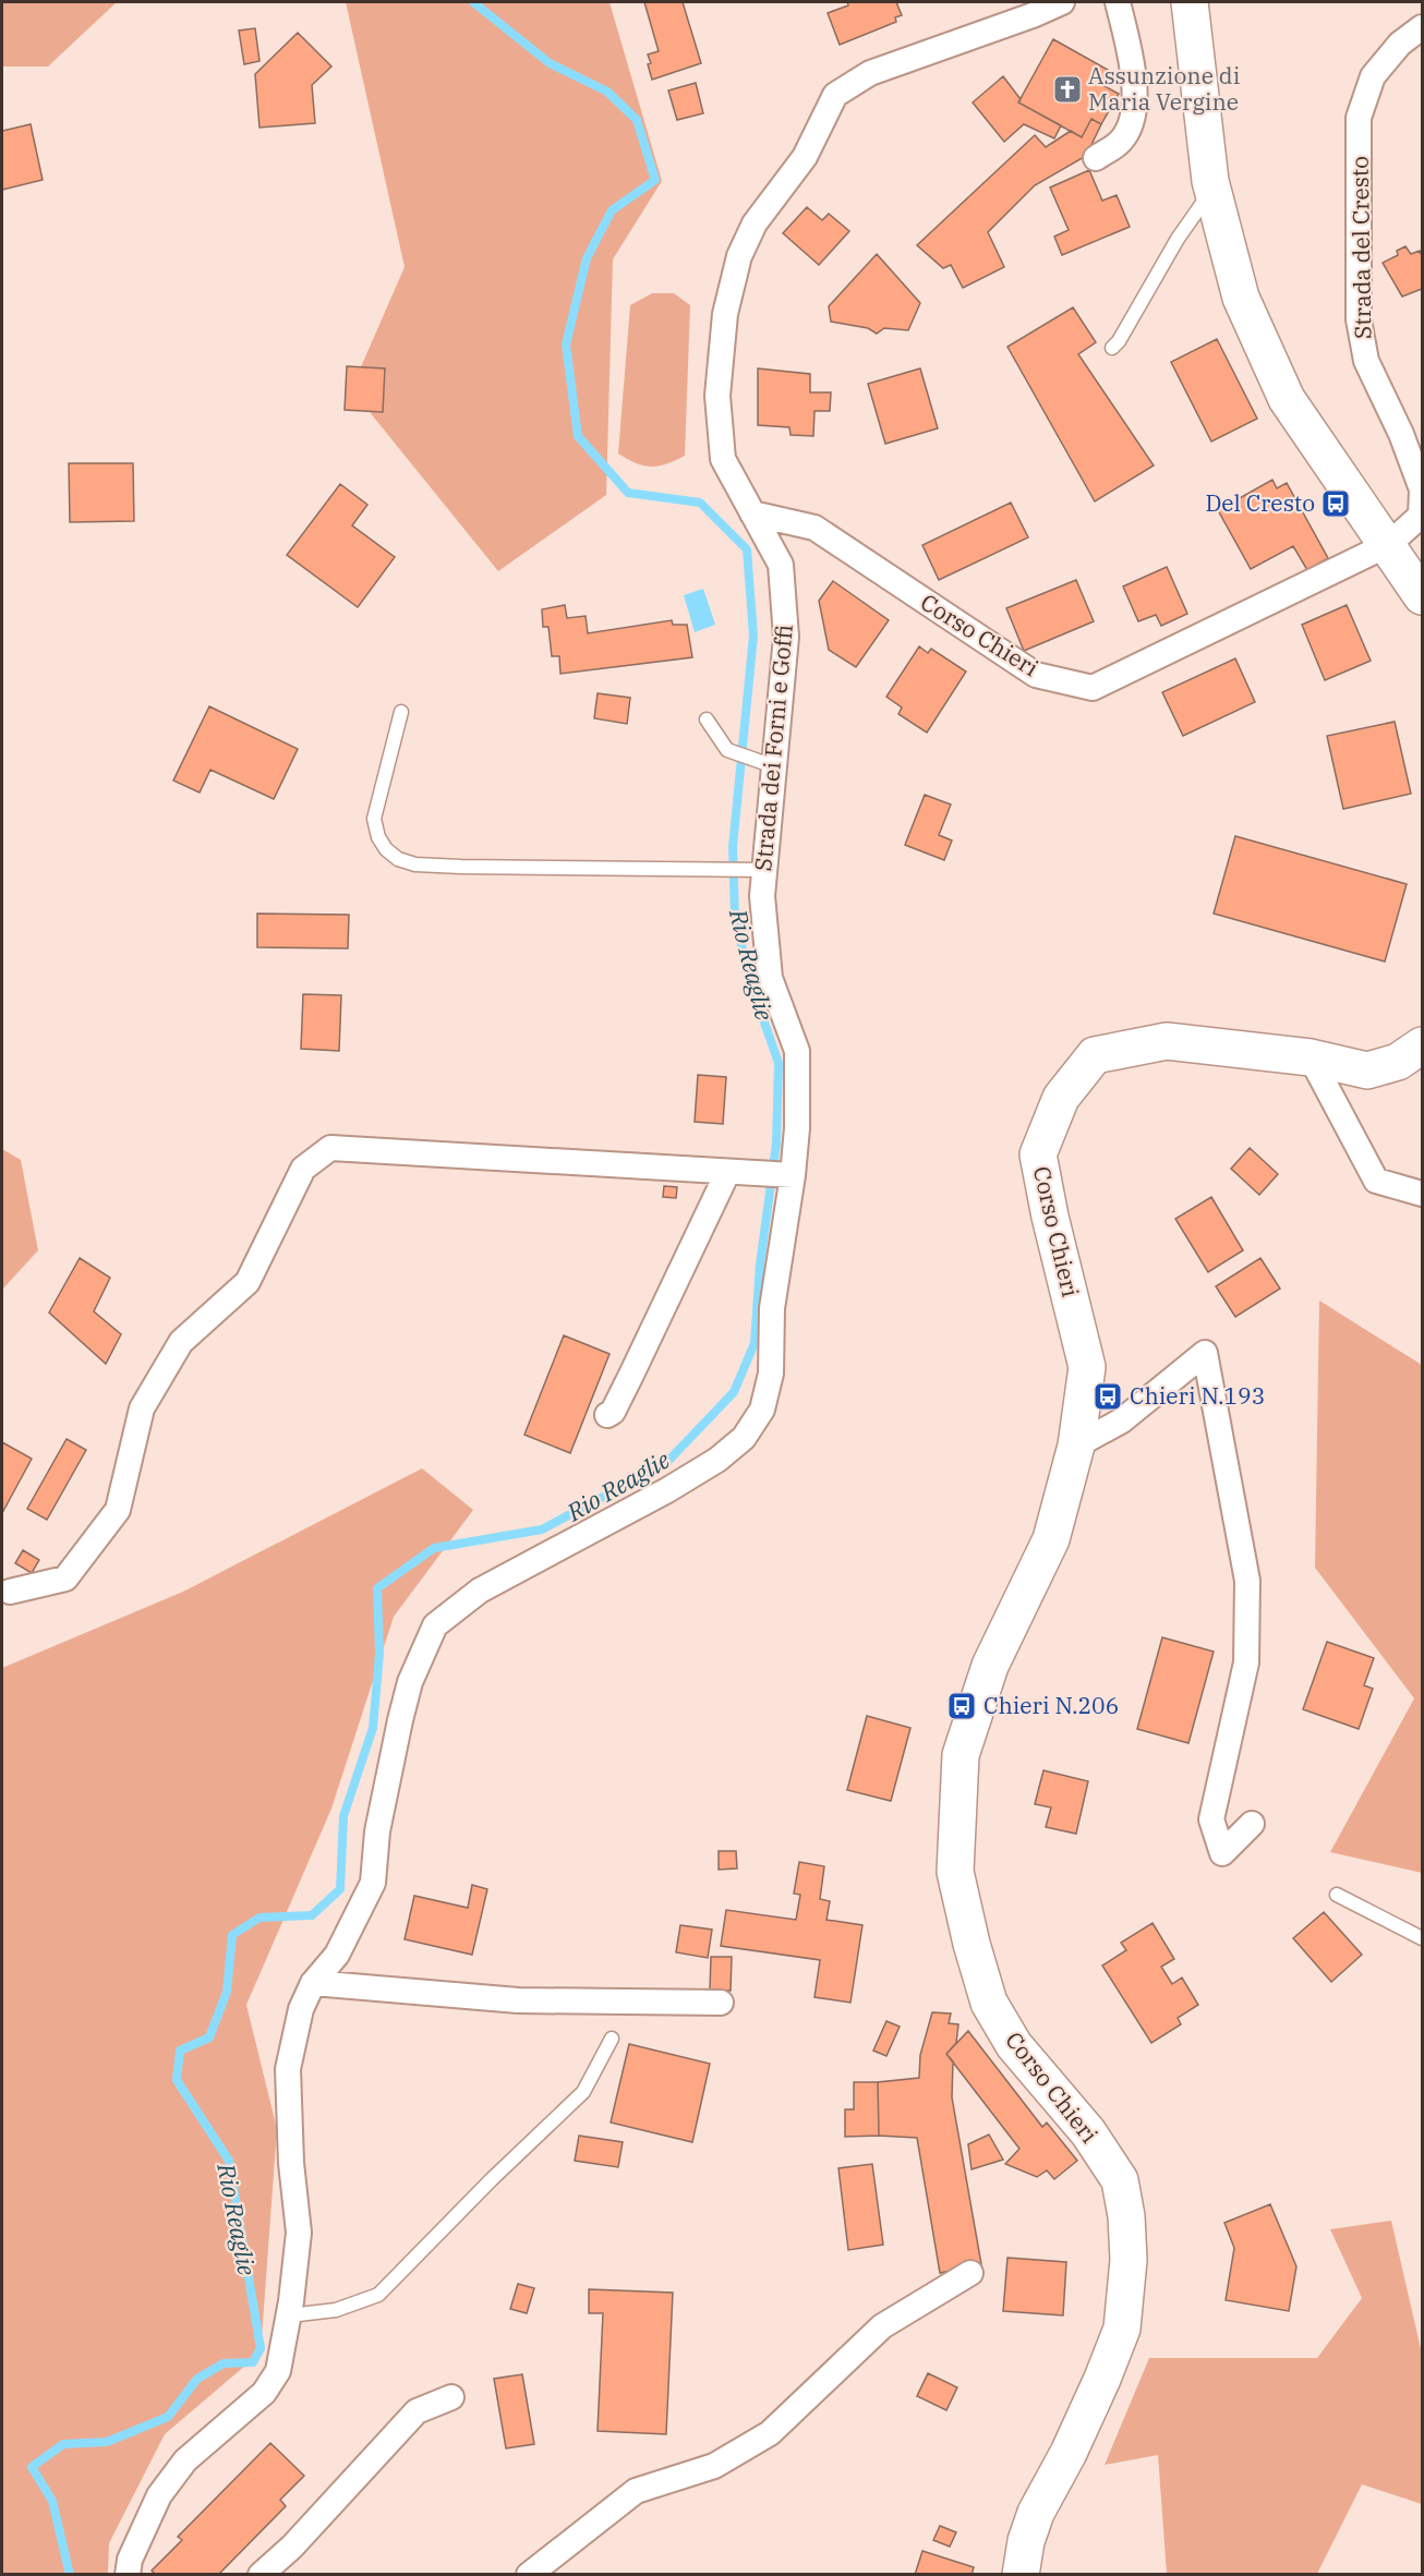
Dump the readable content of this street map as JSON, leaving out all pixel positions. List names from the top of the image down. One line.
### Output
{"streets":{"main road":["Corso Chieri"],"street":["Strada del Cresto","Strada dei Forni e Goffi"]},"crossings":[["Strada del Cresto","Corso Chieri"],["Corso Chieri","Strada dei Forni e Goffi"]],"water":["Rio Reaglie"],"places":{"church":["Assunzione di Maria Vergine"],"bus stop":["Del Cresto","Chieri N.193","Chieri N.206"]}}
